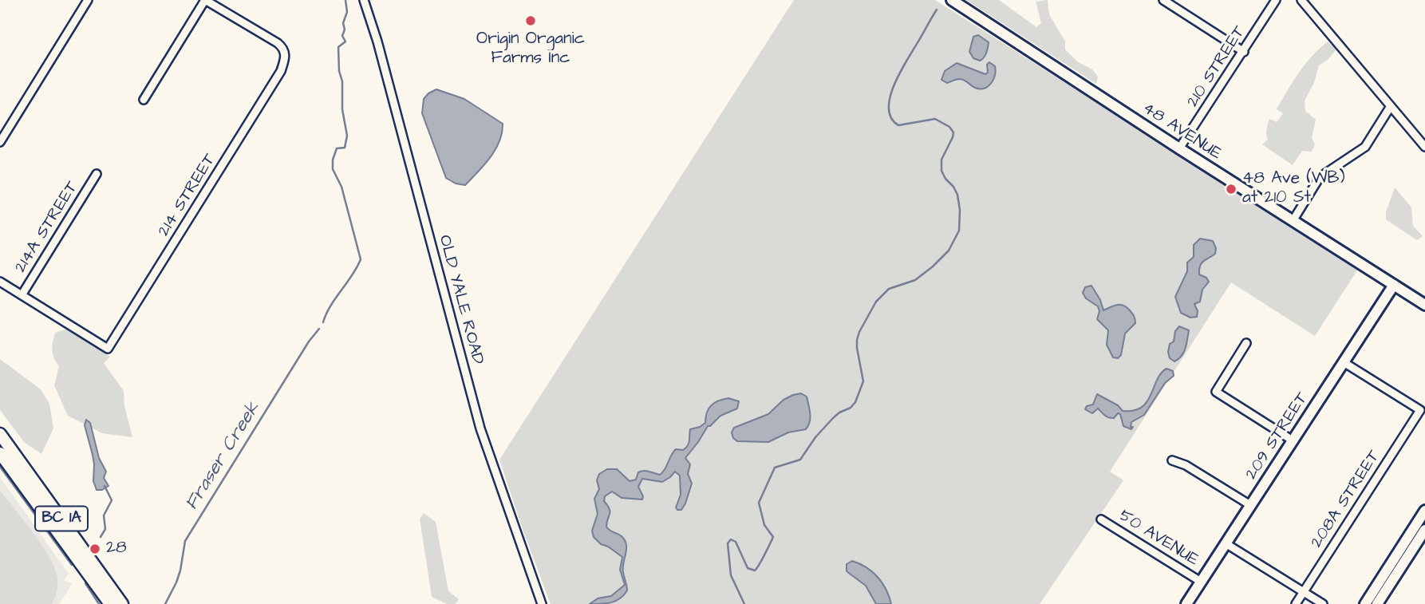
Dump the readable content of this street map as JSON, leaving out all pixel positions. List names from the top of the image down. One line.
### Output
{"streets":{"main road":["48 AVENUE","209 STREET","BC 1A"],"street":["210 STREET","214 STREET","214A STREET","OLD YALE ROAD","208A STREET","50 AVENUE"]},"crossings":[["210 STREET","48 AVENUE"],["48 AVENUE","209 STREET"],["214 STREET","214A STREET"],["209 STREET","208A STREET"],["209 STREET","50 AVENUE"]],"water":["Fraser Creek"],"places":["Origin Organic Farms Inc","48 Ave (WB) at 210 St","28"]}
